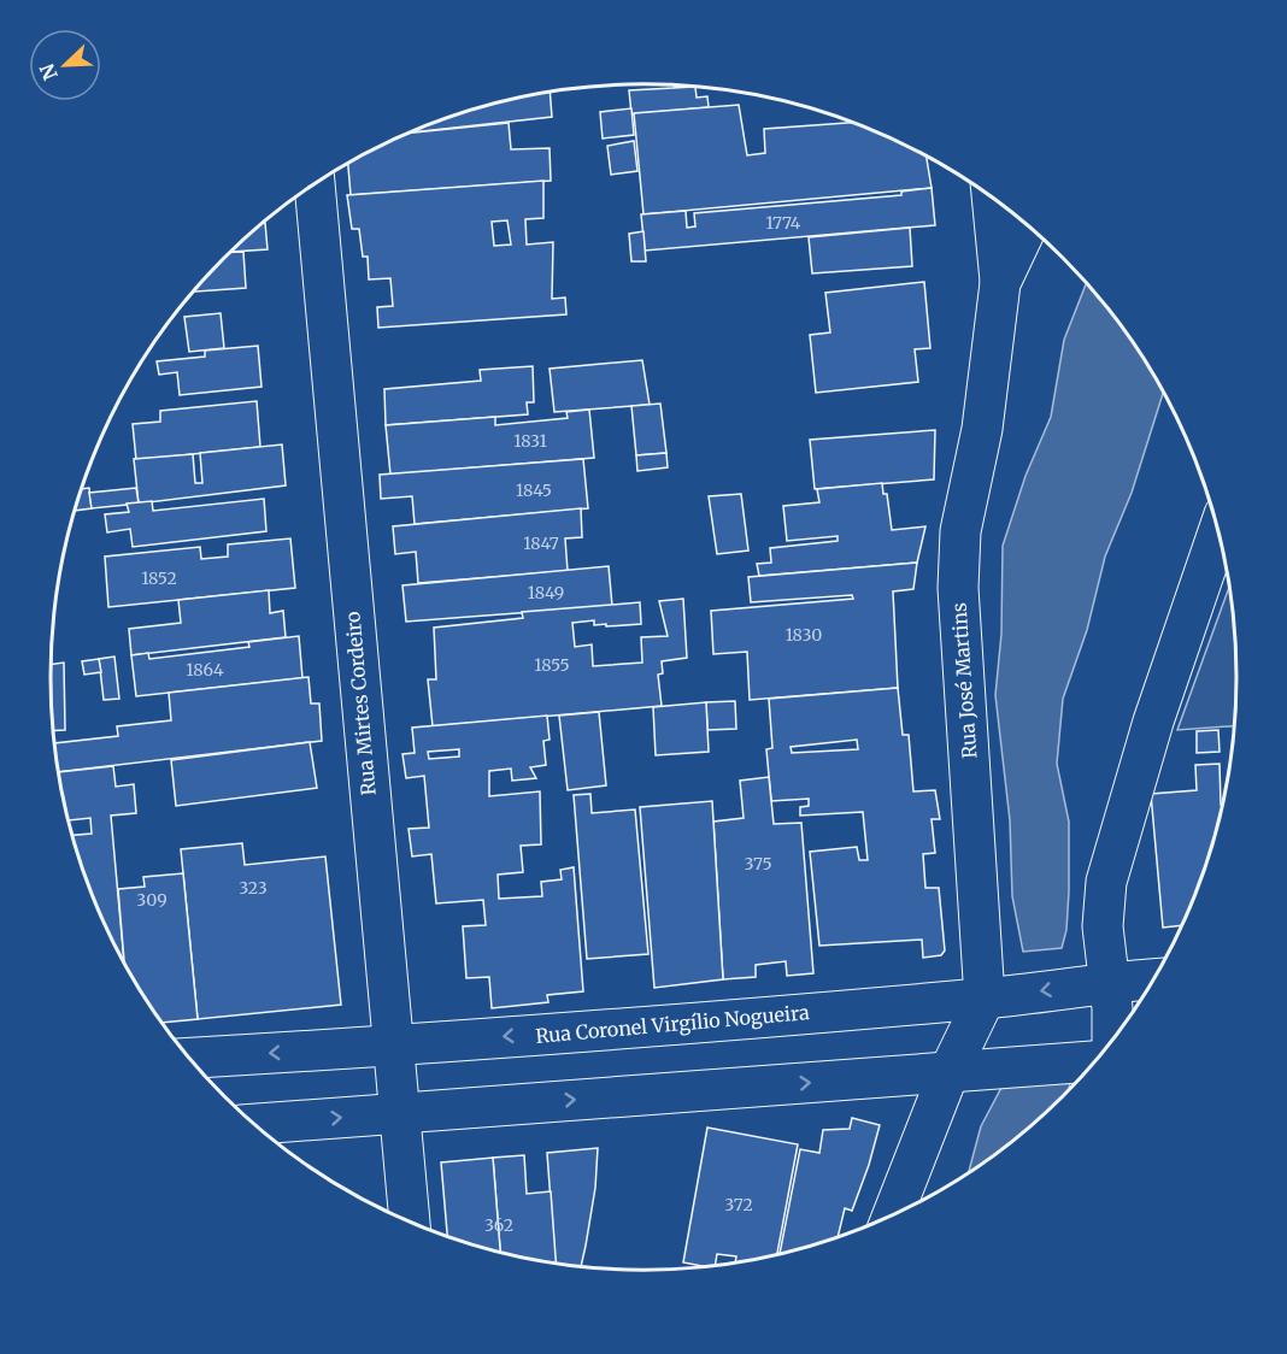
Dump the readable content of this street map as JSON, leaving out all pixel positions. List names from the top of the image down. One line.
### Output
{"streets":{"street":["Rua José Martins","Rua Mirtes Cordeiro","Rua Coronel Virgílio Nogueira"]},"crossings":[["Rua José Martins","Rua Coronel Virgílio Nogueira"],["Rua Mirtes Cordeiro","Rua Coronel Virgílio Nogueira"]],"house_numbers":["1774","1831","1845","1847","1852","1849","1830","1855","1864","375","323","309","372","362"],"north":"bottom left"}
